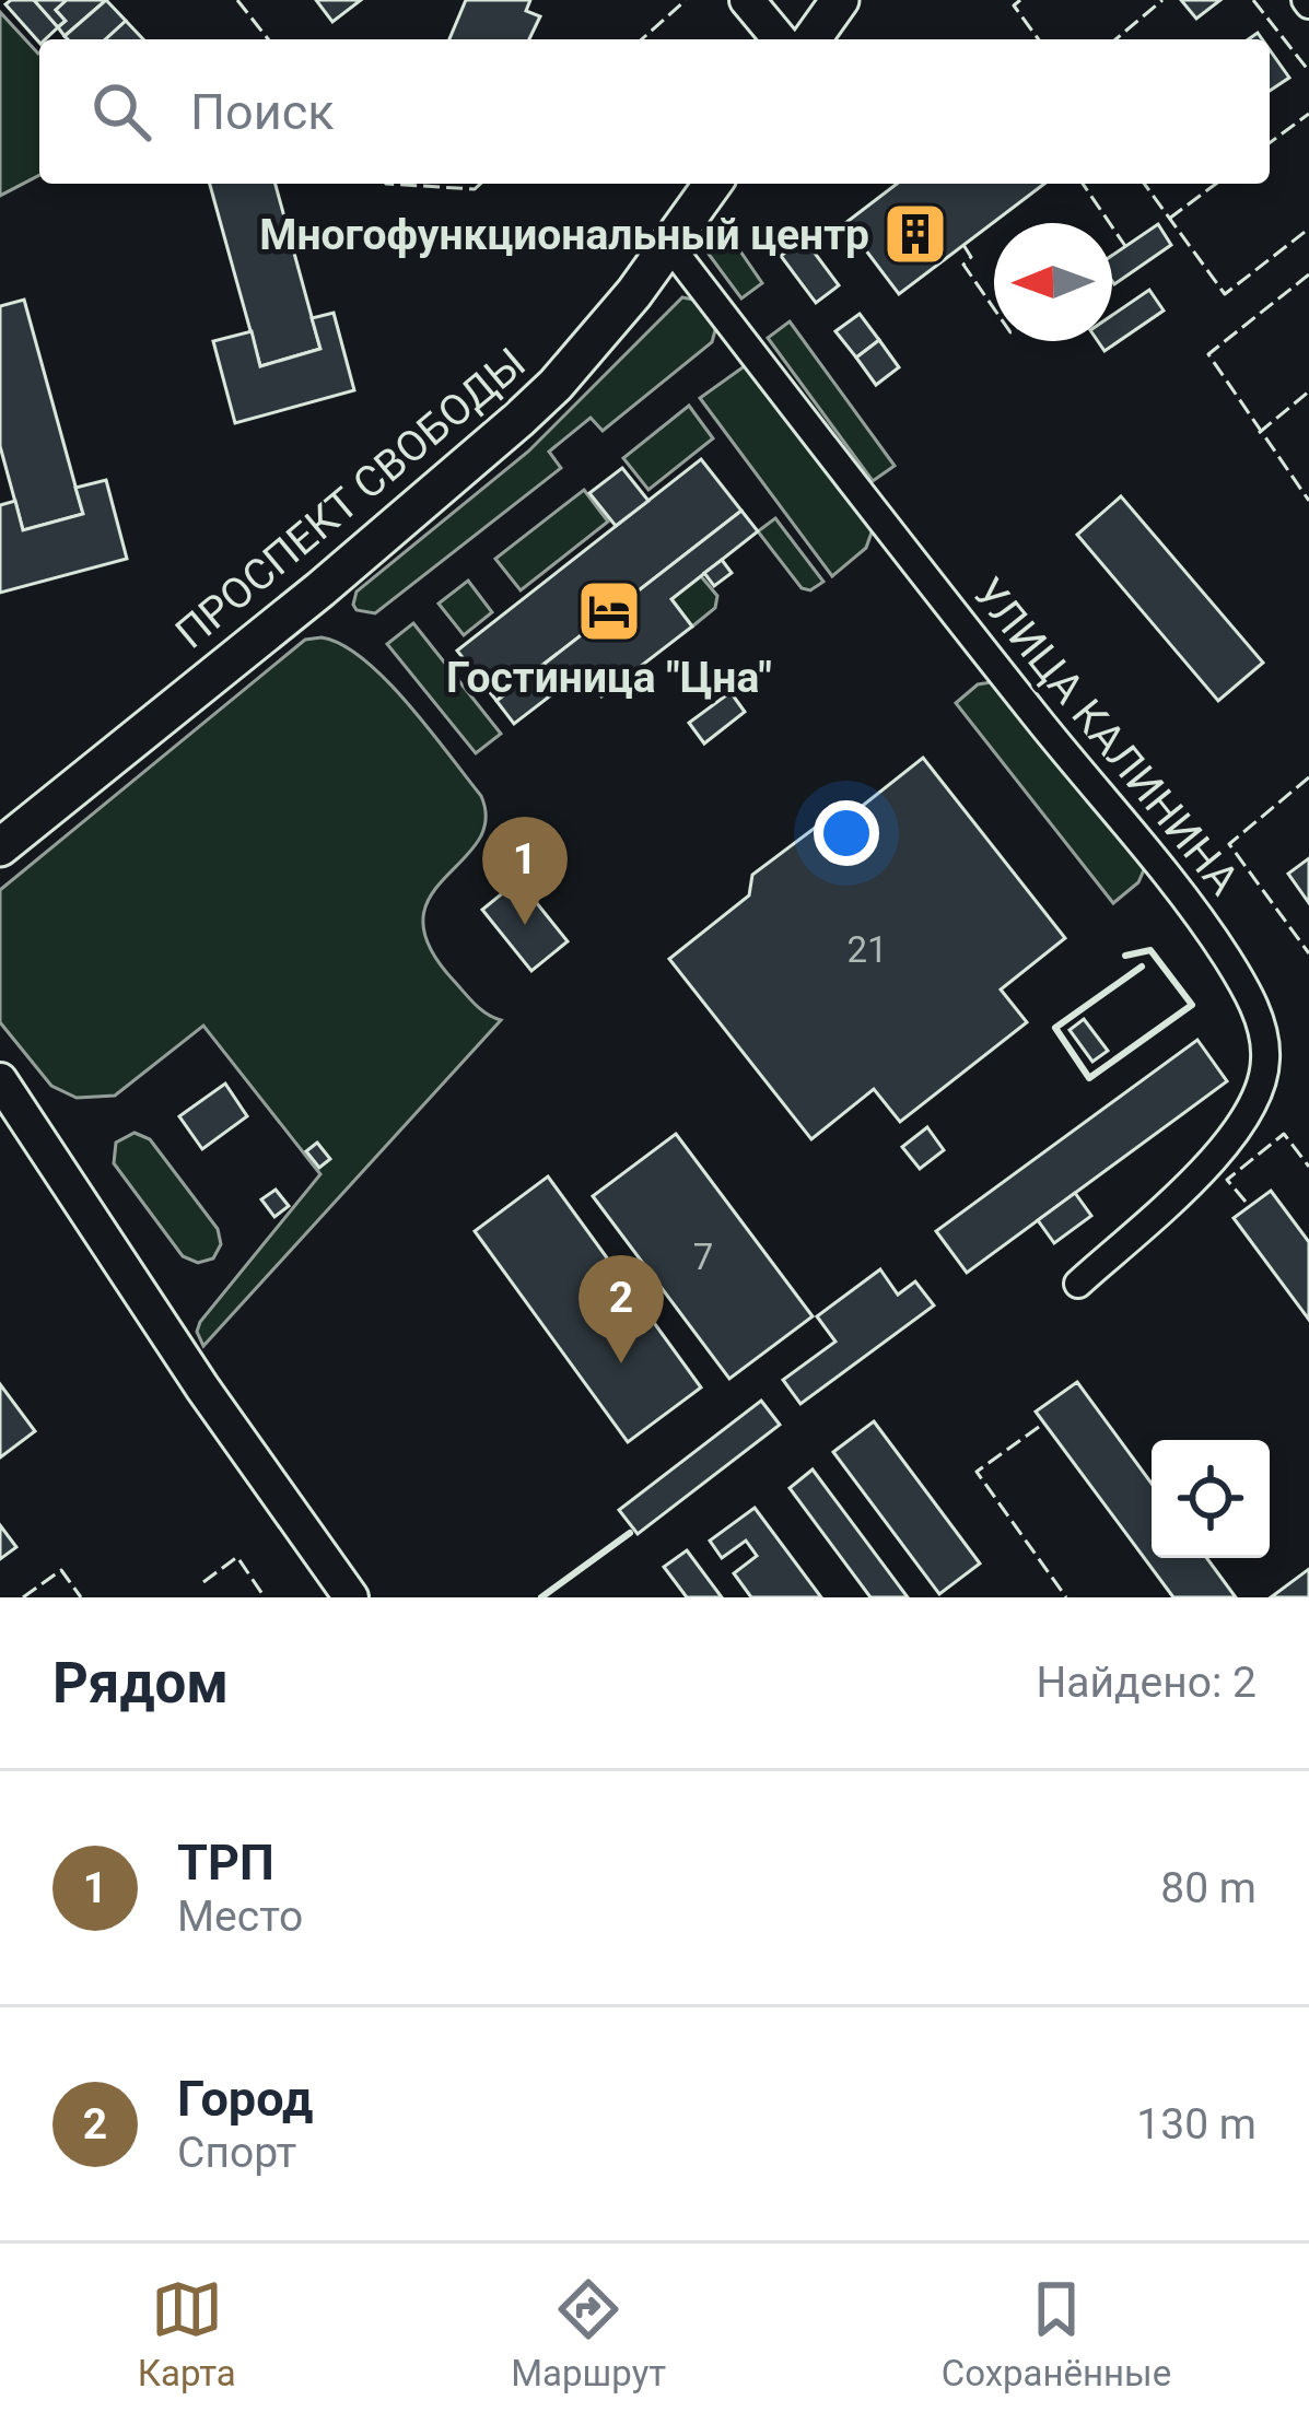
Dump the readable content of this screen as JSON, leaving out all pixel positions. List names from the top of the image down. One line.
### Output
{"streets":{"main road":["ПРОСПЕКТ СВОБОДЫ"],"street":["УЛИЦА КАЛИНИНА"]},"crossings":[["ПРОСПЕКТ СВОБОДЫ","УЛИЦА КАЛИНИНА"]],"places":{"building":["Многофункциональный центр"],"hotel":["Гостиница \"Цна\""]},"house_numbers":["21","7"],"north":"left","page":{"search":"Поиск","pins":["1","2"],"heading":["Рядом","Найдено: 2"],"list":[{"mark":"1","name":"ТРП","note":"Место","value":"80 m"},{"mark":"2","name":"Город","note":"Спорт","value":"130 m"}],"nav":["Карта","Маршрут","Сохранённые"]}}
